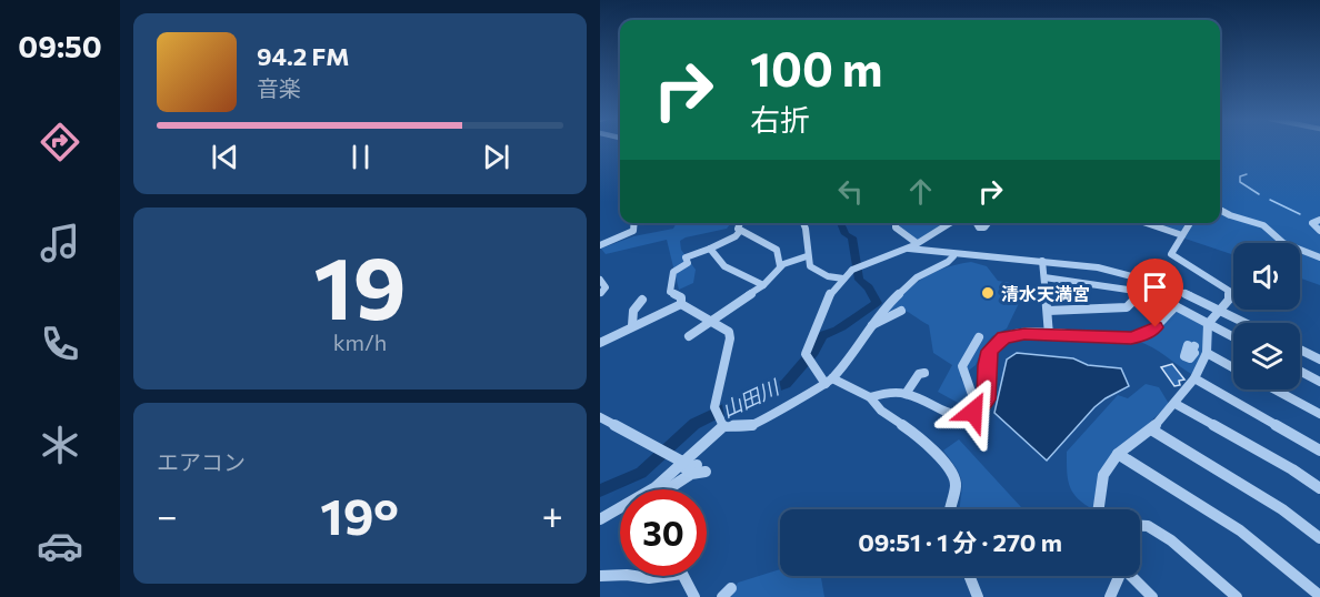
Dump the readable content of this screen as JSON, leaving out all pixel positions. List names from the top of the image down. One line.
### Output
{"water":["山田川"],"places":["清水天満宮"],"page":{"tabs":"09:50","turn":["100 m","右折"],"song":["94.2 FM","音楽"],"tile":[["19","km/h"],"エアコン"],"heat":["−","19°","+"],"limit":"30","trip":"09:51 · 1 分 · 270 m"}}
